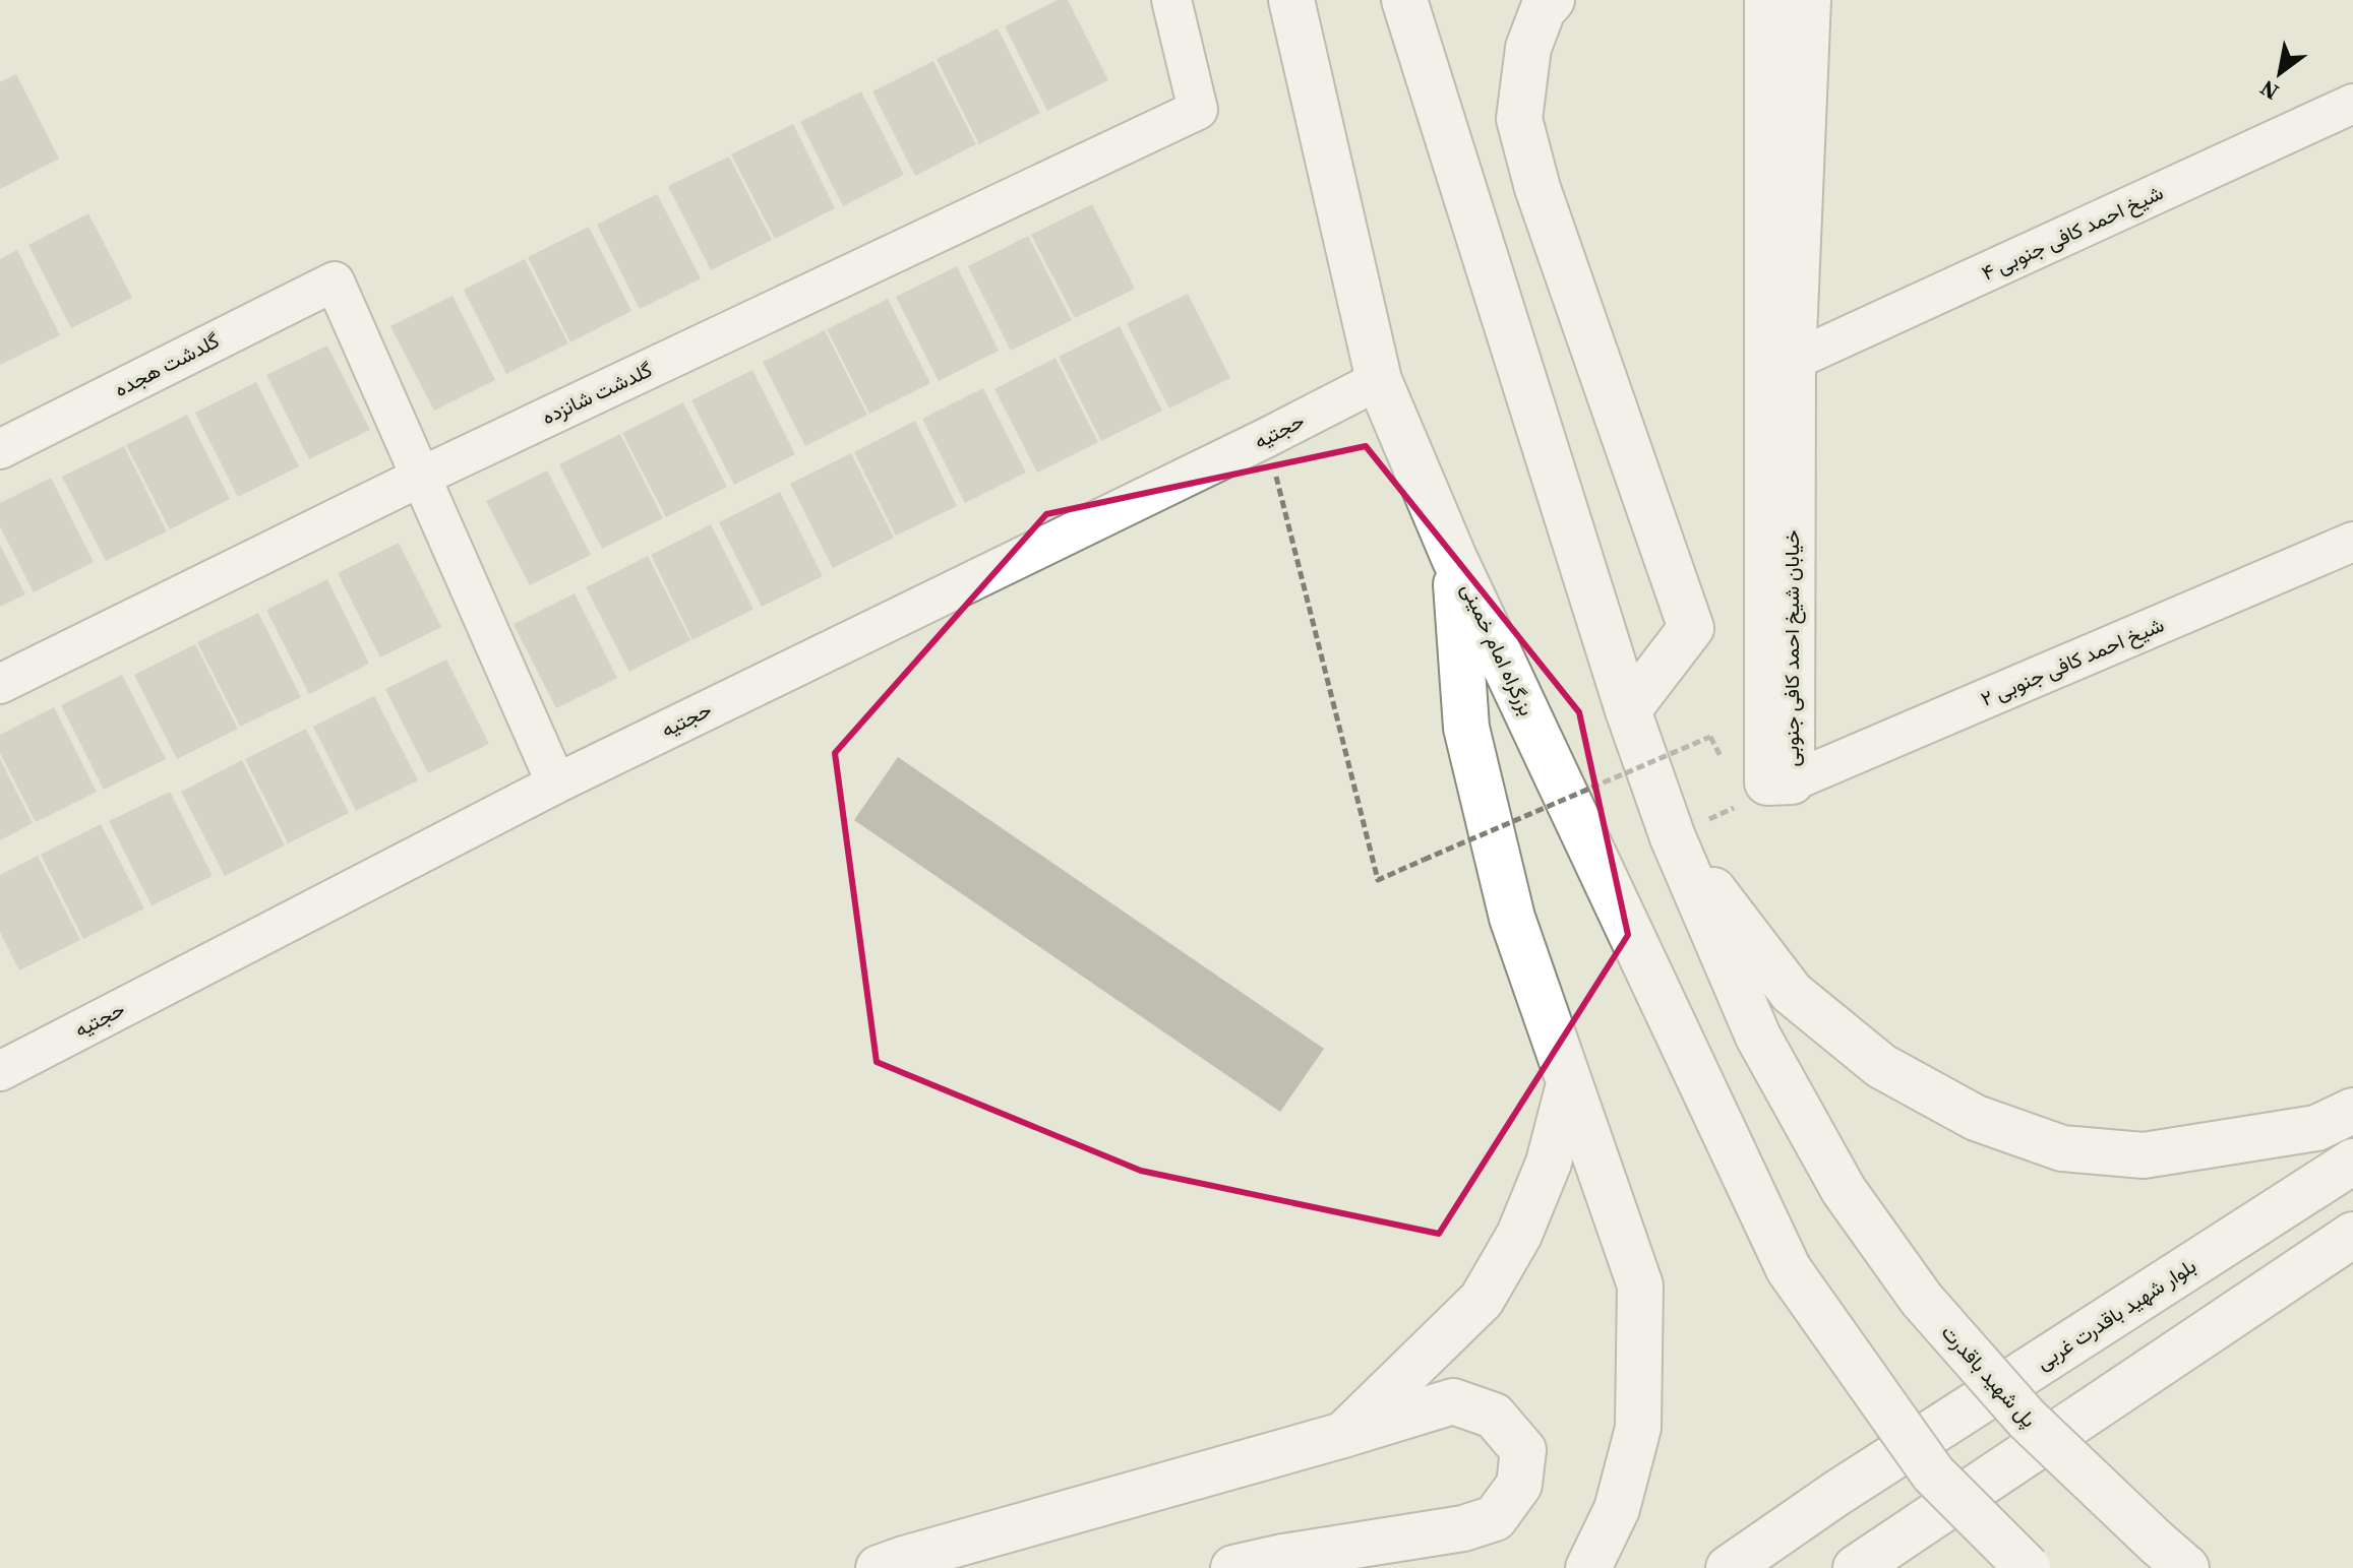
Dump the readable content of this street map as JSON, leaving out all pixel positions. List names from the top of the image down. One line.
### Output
{"streets":{"main road":["خیابان شیخ احمد کافی جنوبی","بزرگراه امام خمینی","بلوار شهید باقدرت غربی","پل شهید باقدرت"],"street":["شیخ احمد کافی جنوبی ۴","گلدشت هجده","گلدشت شانزده","حجتیه","شیخ احمد کافی جنوبی ۲"]},"crossings":[["شیخ احمد کافی جنوبی ۴","خیابان شیخ احمد کافی جنوبی"],["گلدشت هجده","گلدشت شانزده"],["حجتیه","بزرگراه امام خمینی"],["خیابان شیخ احمد کافی جنوبی","شیخ احمد کافی جنوبی ۲"]],"north":"bottom left"}
